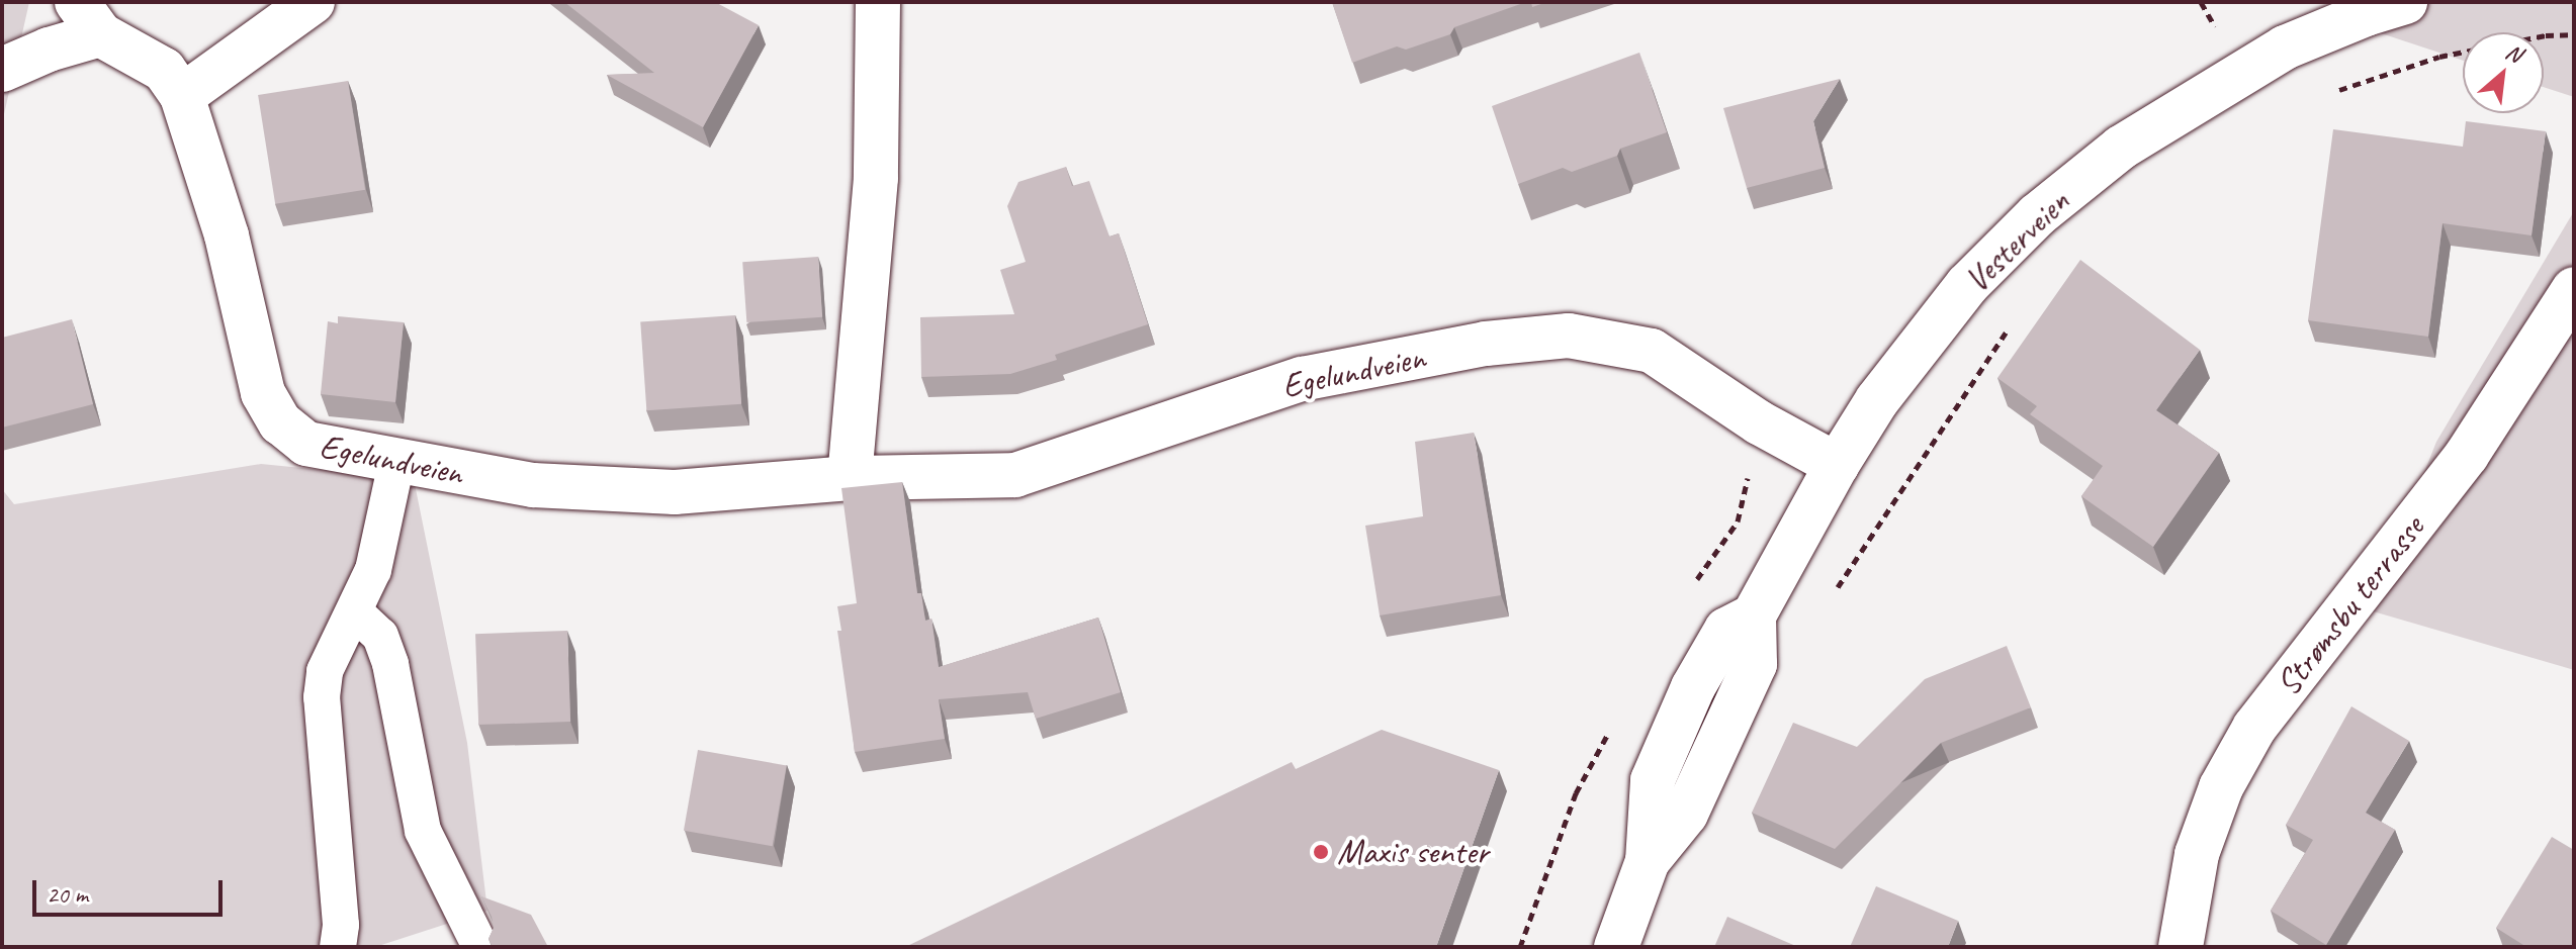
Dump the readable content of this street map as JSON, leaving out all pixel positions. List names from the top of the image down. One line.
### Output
{"streets":{"street":["Vesterveien","Egelundveien","Strømsbu terrasse"]},"crossings":[["Vesterveien","Egelundveien"]],"places":["Maxis senter"],"scale_bar":"20 m","north":"top right"}
